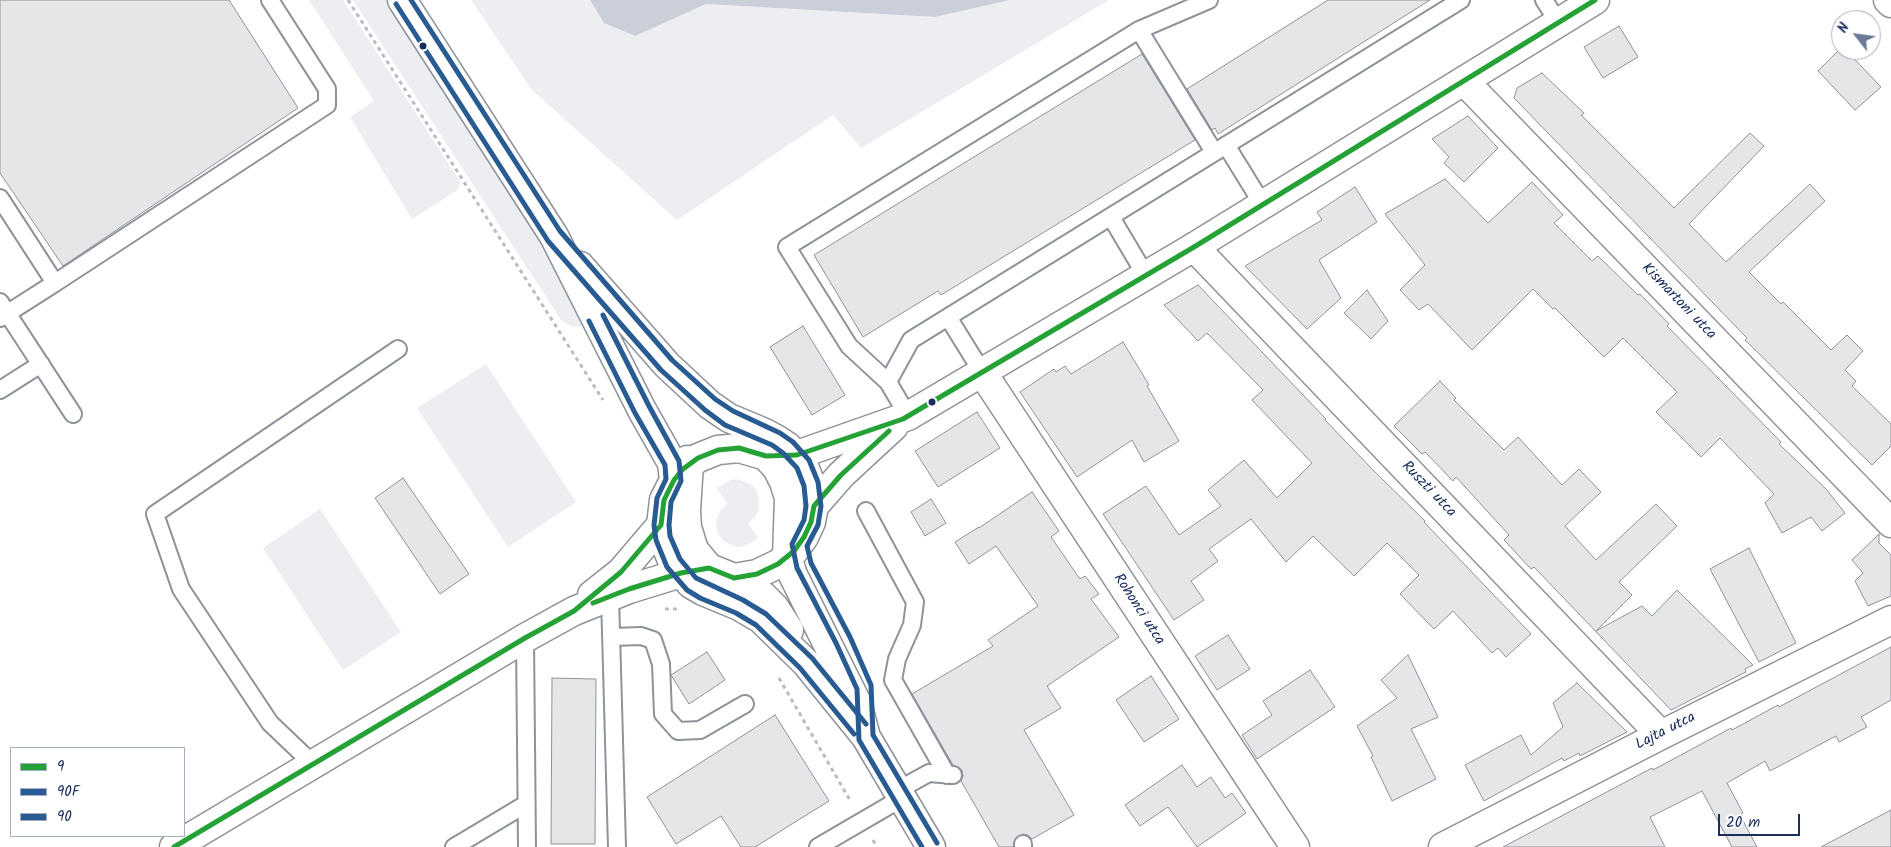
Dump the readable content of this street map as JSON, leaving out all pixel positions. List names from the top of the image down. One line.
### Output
{"streets":{"street":["Kismartoni utca","Ruszti utca","Rohonci utca","Lajta utca"]},"crossings":[["Ruszti utca","Lajta utca"]],"lines":["transit line 9","transit line 90","transit line 90F"],"legend":["9","90F","90"],"scale_bar":"20 m","north":"top left"}
